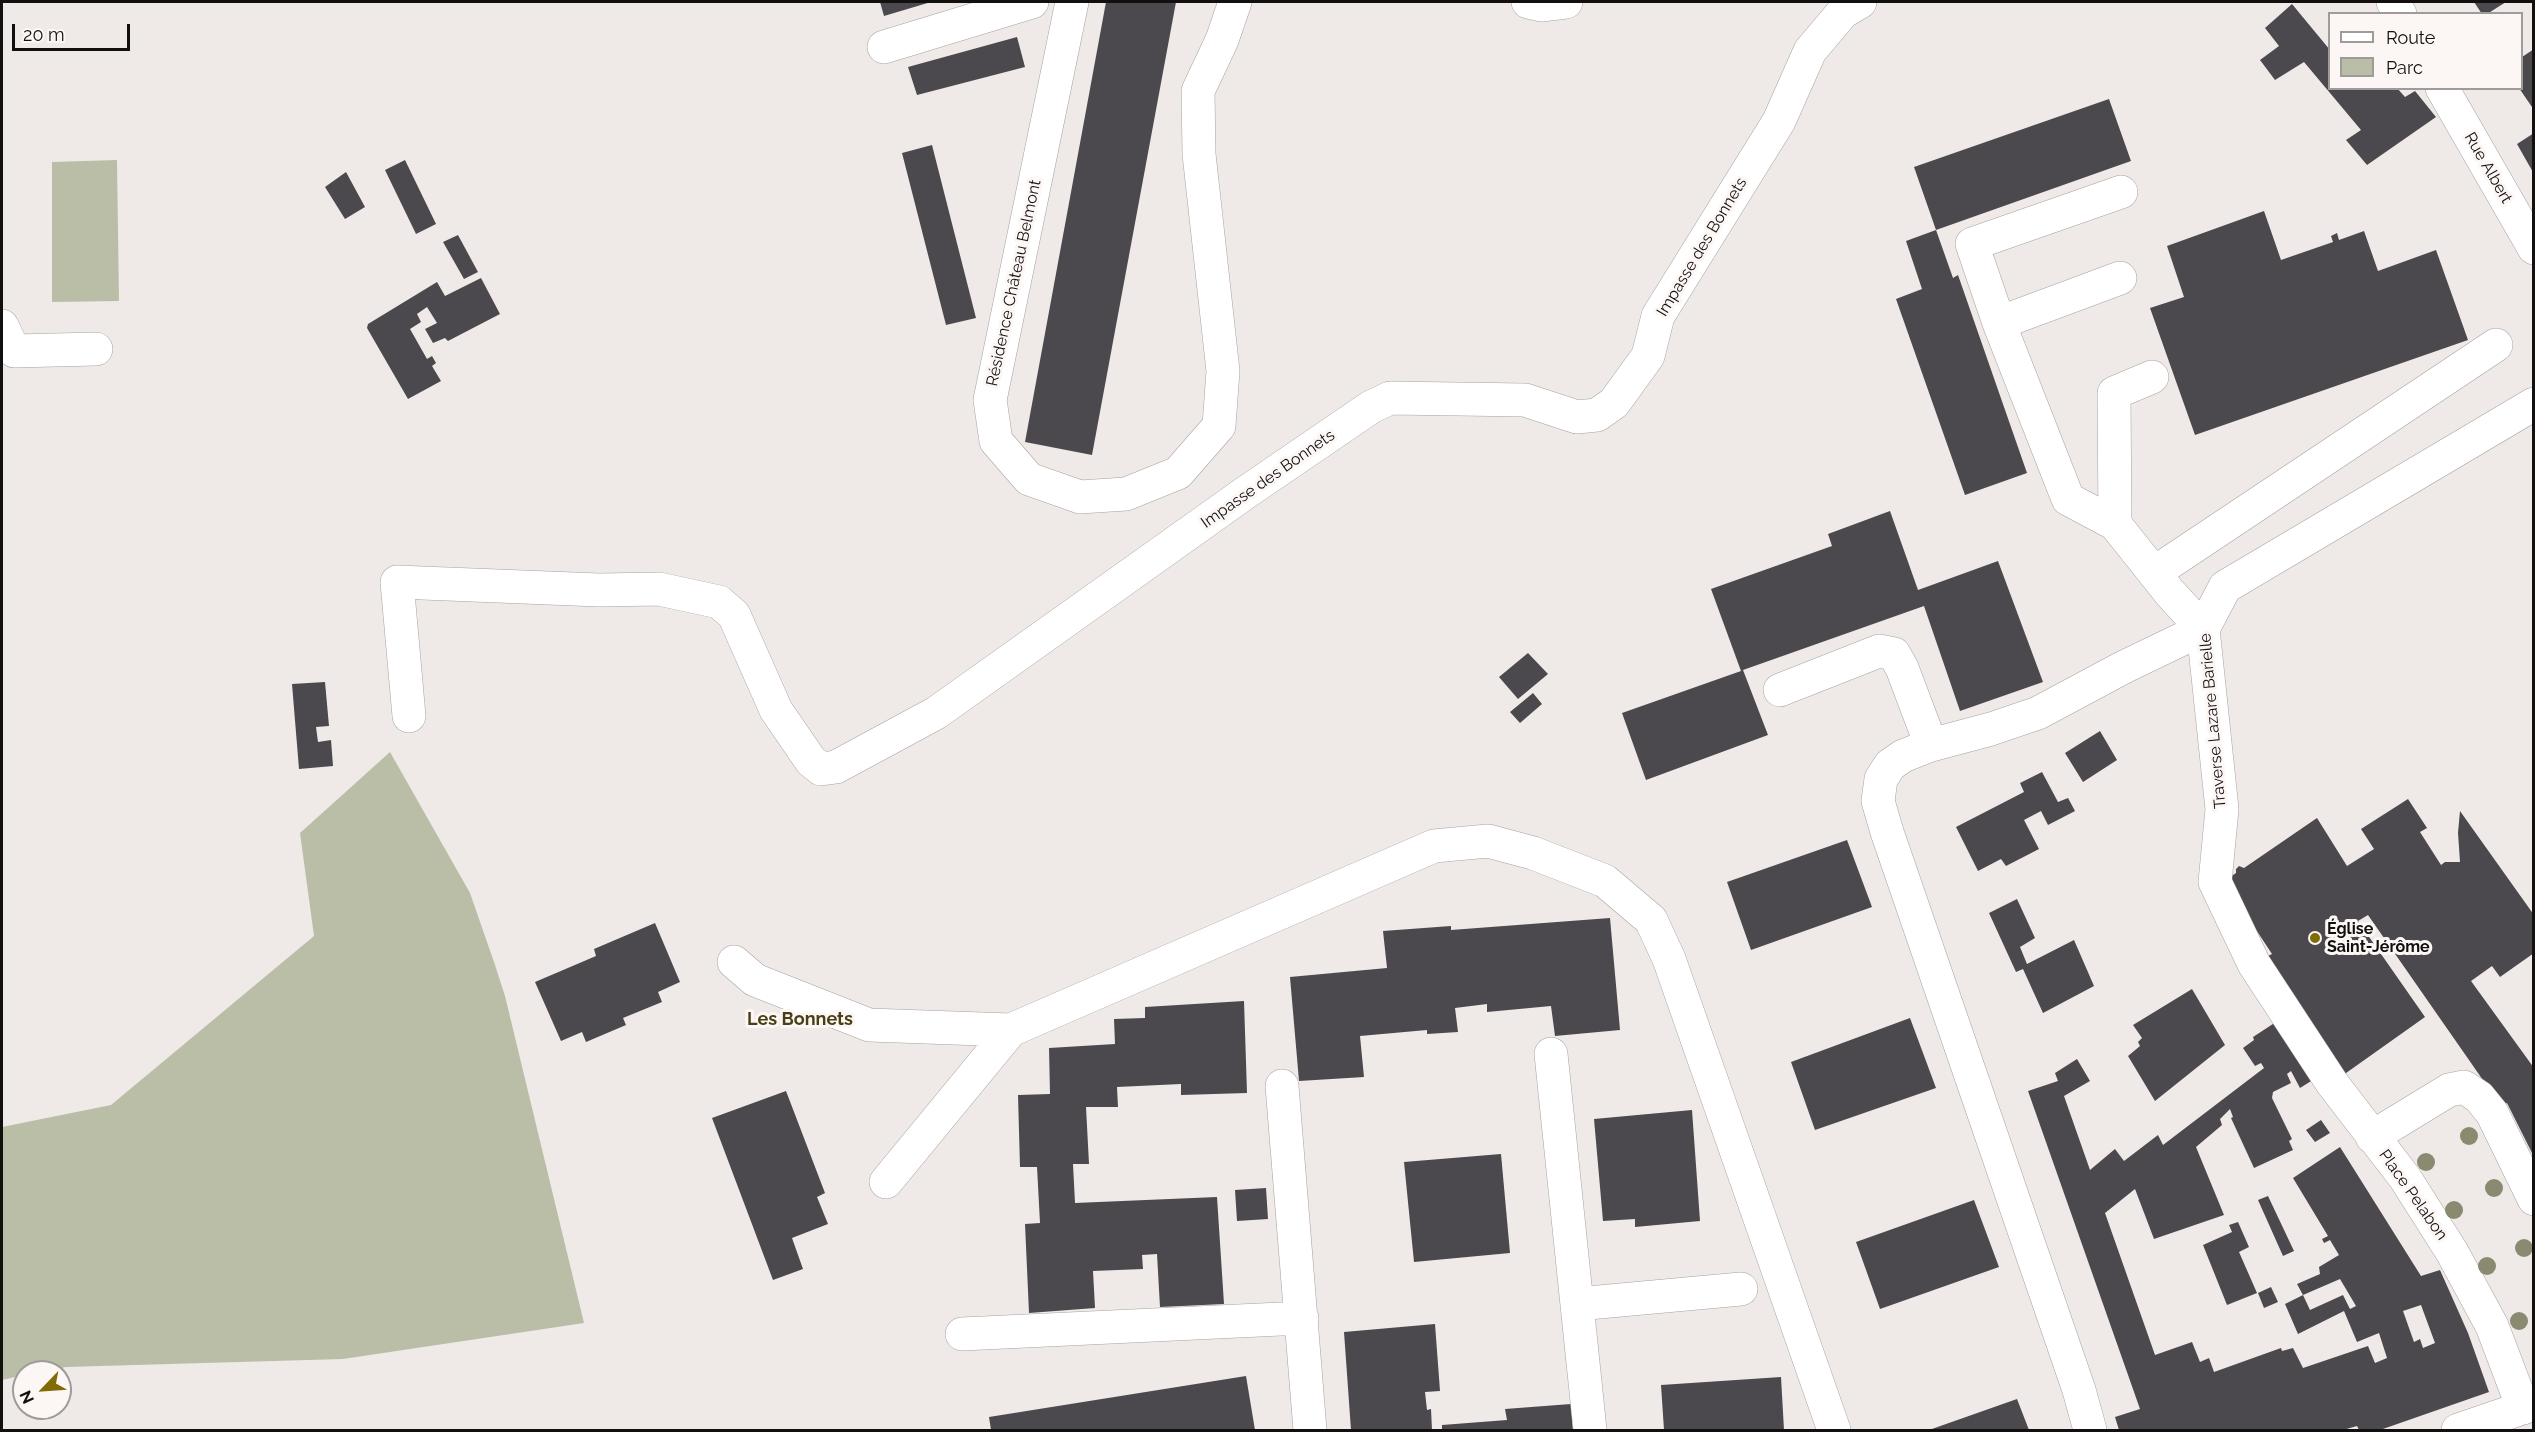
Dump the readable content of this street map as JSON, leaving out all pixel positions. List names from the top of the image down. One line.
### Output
{"streets":{"street":["Rue Albert","Impasse des Bonnets","Résidence Château Belmont","Traverse Lazare Barielle","Place Pelabon"]},"crossings":[["Traverse Lazare Barielle","Place Pelabon"]],"districts":["Les Bonnets"],"places":["Église Saint-Jérôme"],"legend":["Route","Parc"],"scale_bar":"20 m","north":"bottom left"}
